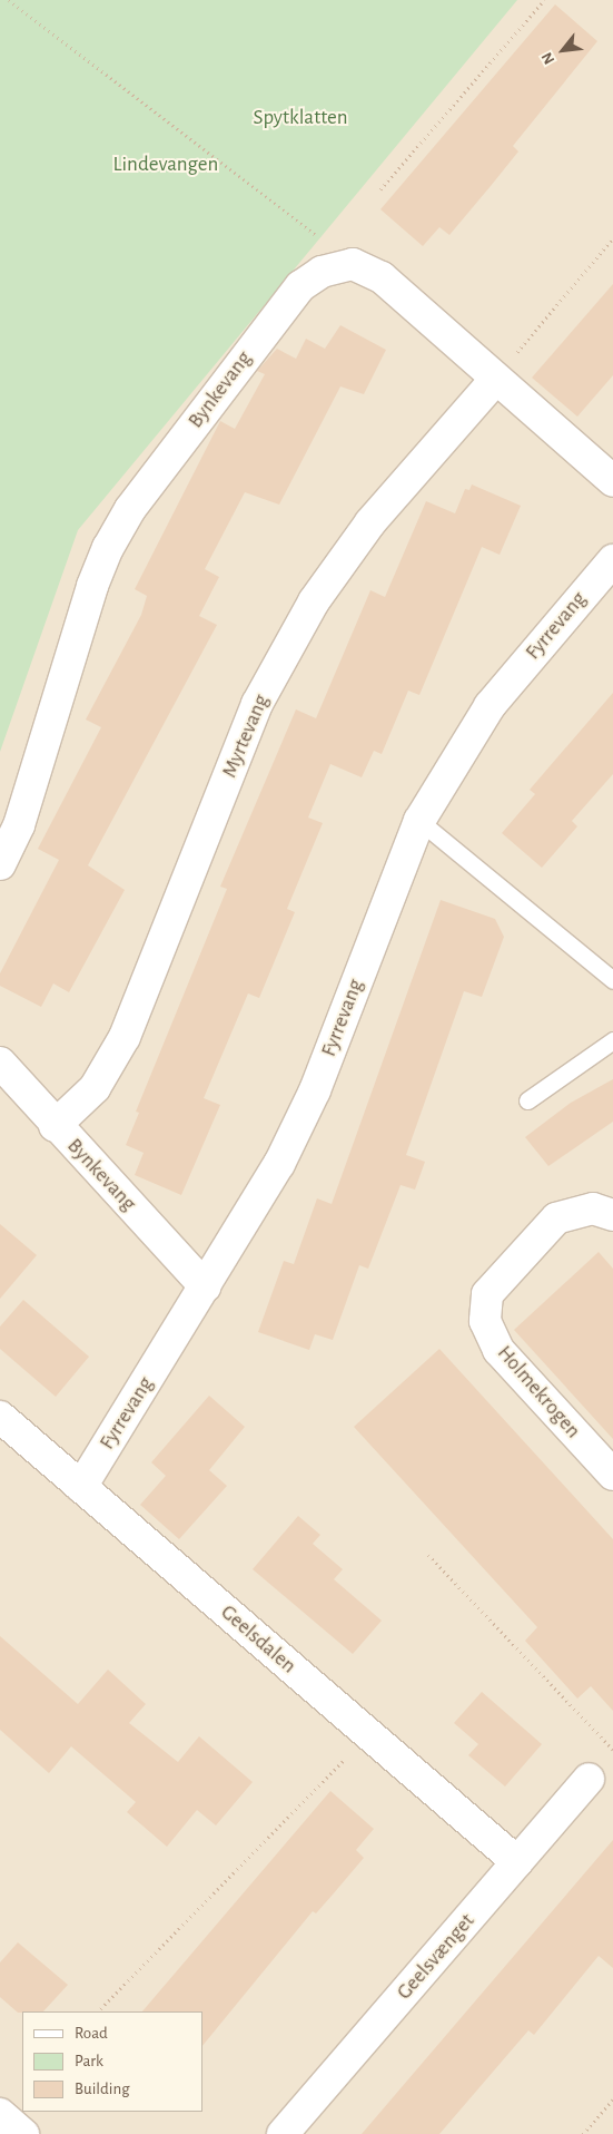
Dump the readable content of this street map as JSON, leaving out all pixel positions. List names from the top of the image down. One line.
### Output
{"streets":{"street":["Bynkevang","Fyrrevang","Myrtevang","Holmekrogen","Geelsdalen","Geelsvænget"]},"crossings":[["Bynkevang","Fyrrevang"],["Bynkevang","Myrtevang"],["Fyrrevang","Geelsdalen"],["Geelsdalen","Geelsvænget"]],"parks":["Spytklatten","Lindevangen"],"legend":["Road","Park","Building"],"north":"bottom left"}
